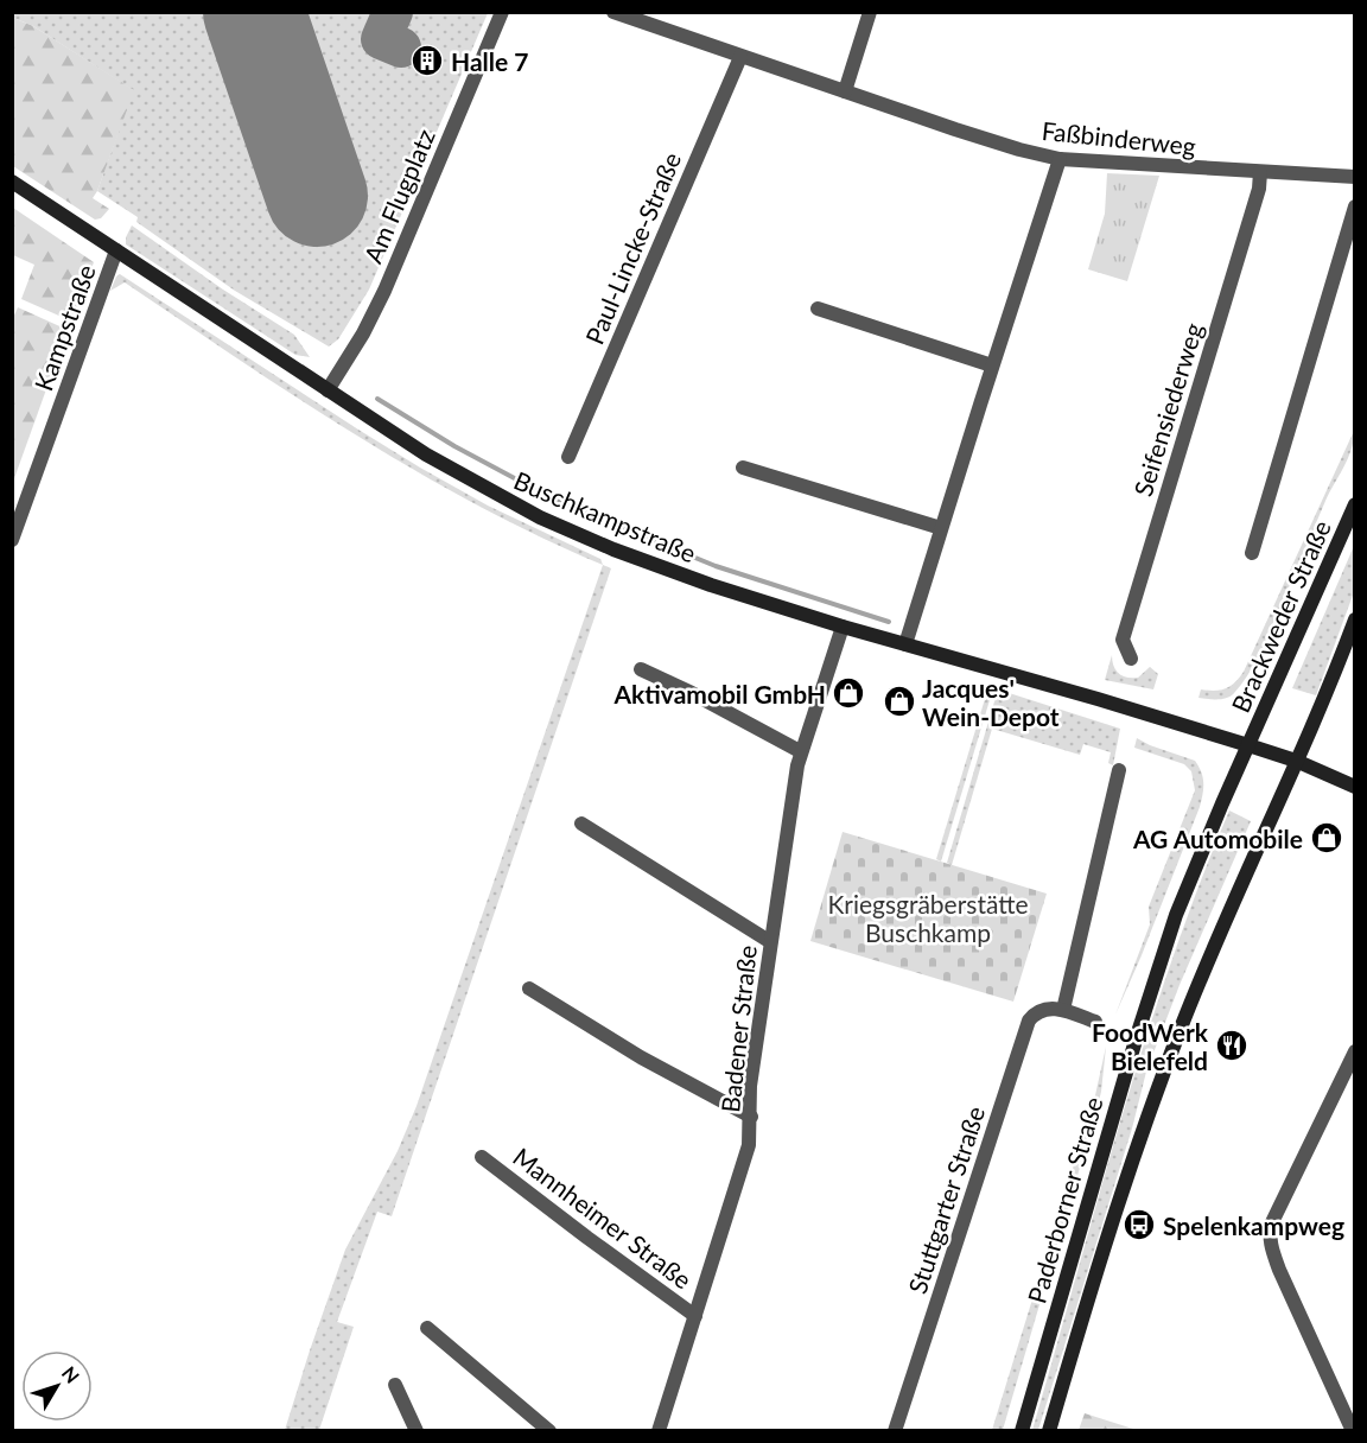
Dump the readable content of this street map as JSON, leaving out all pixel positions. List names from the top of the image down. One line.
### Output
{"streets":{"main road":["Buschkampstraße","Brackweder Straße","Paderborner Straße"],"street":["Faßbinderweg","Am Flugplatz","Paul-Lincke-Straße","Kampstraße","Seifensiederweg","Badener Straße","Stuttgarter Straße","Mannheimer Straße"]},"crossings":[["Faßbinderweg","Paul-Lincke-Straße"],["Faßbinderweg","Seifensiederweg"],["Am Flugplatz","Buschkampstraße"],["Kampstraße","Buschkampstraße"],["Buschkampstraße","Brackweder Straße"],["Buschkampstraße","Badener Straße"],["Buschkampstraße","Paderborner Straße"],["Brackweder Straße","Paderborner Straße"],["Badener Straße","Mannheimer Straße"]],"parks":["Kriegsgräberstätte Buschkamp"],"places":{"building":["Halle 7"],"shop":["Aktivamobil GmbH","Jacques' Wein-Depot","AG Automobile"],"restaurant":["FoodWerk Bielefeld"],"bus stop":["Spelenkampweg"]},"north":"top right"}
